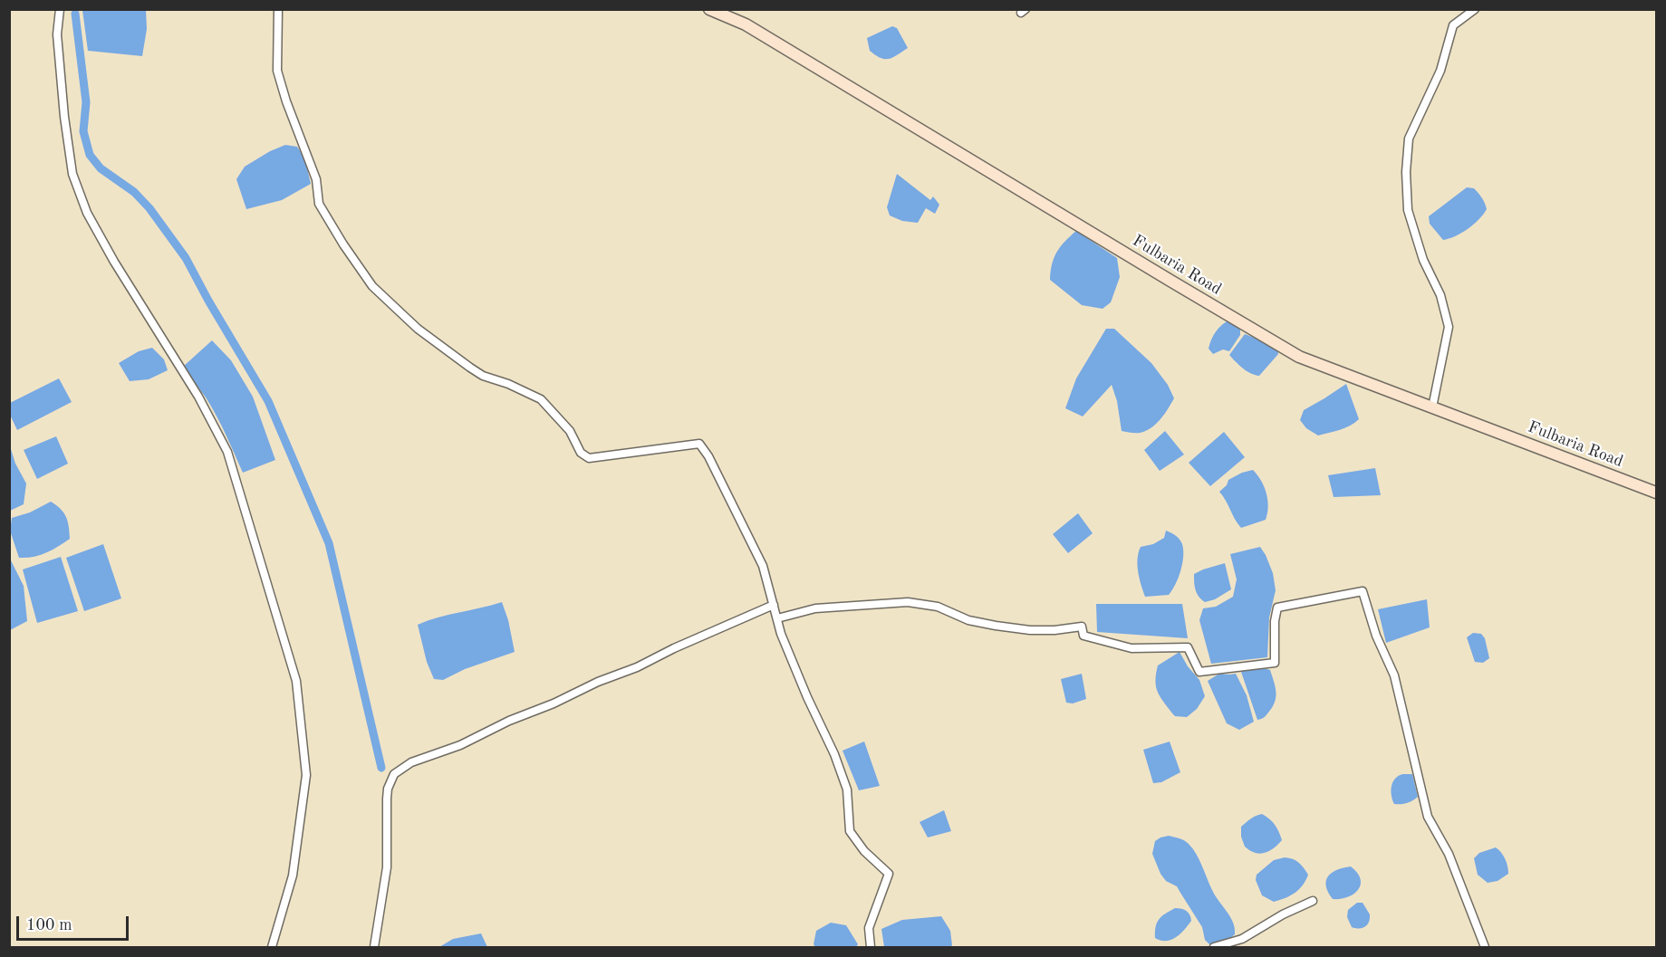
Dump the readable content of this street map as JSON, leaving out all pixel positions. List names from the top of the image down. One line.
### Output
{"streets":{"main road":["Fulbaria Road"]},"scale_bar":"100 m"}
